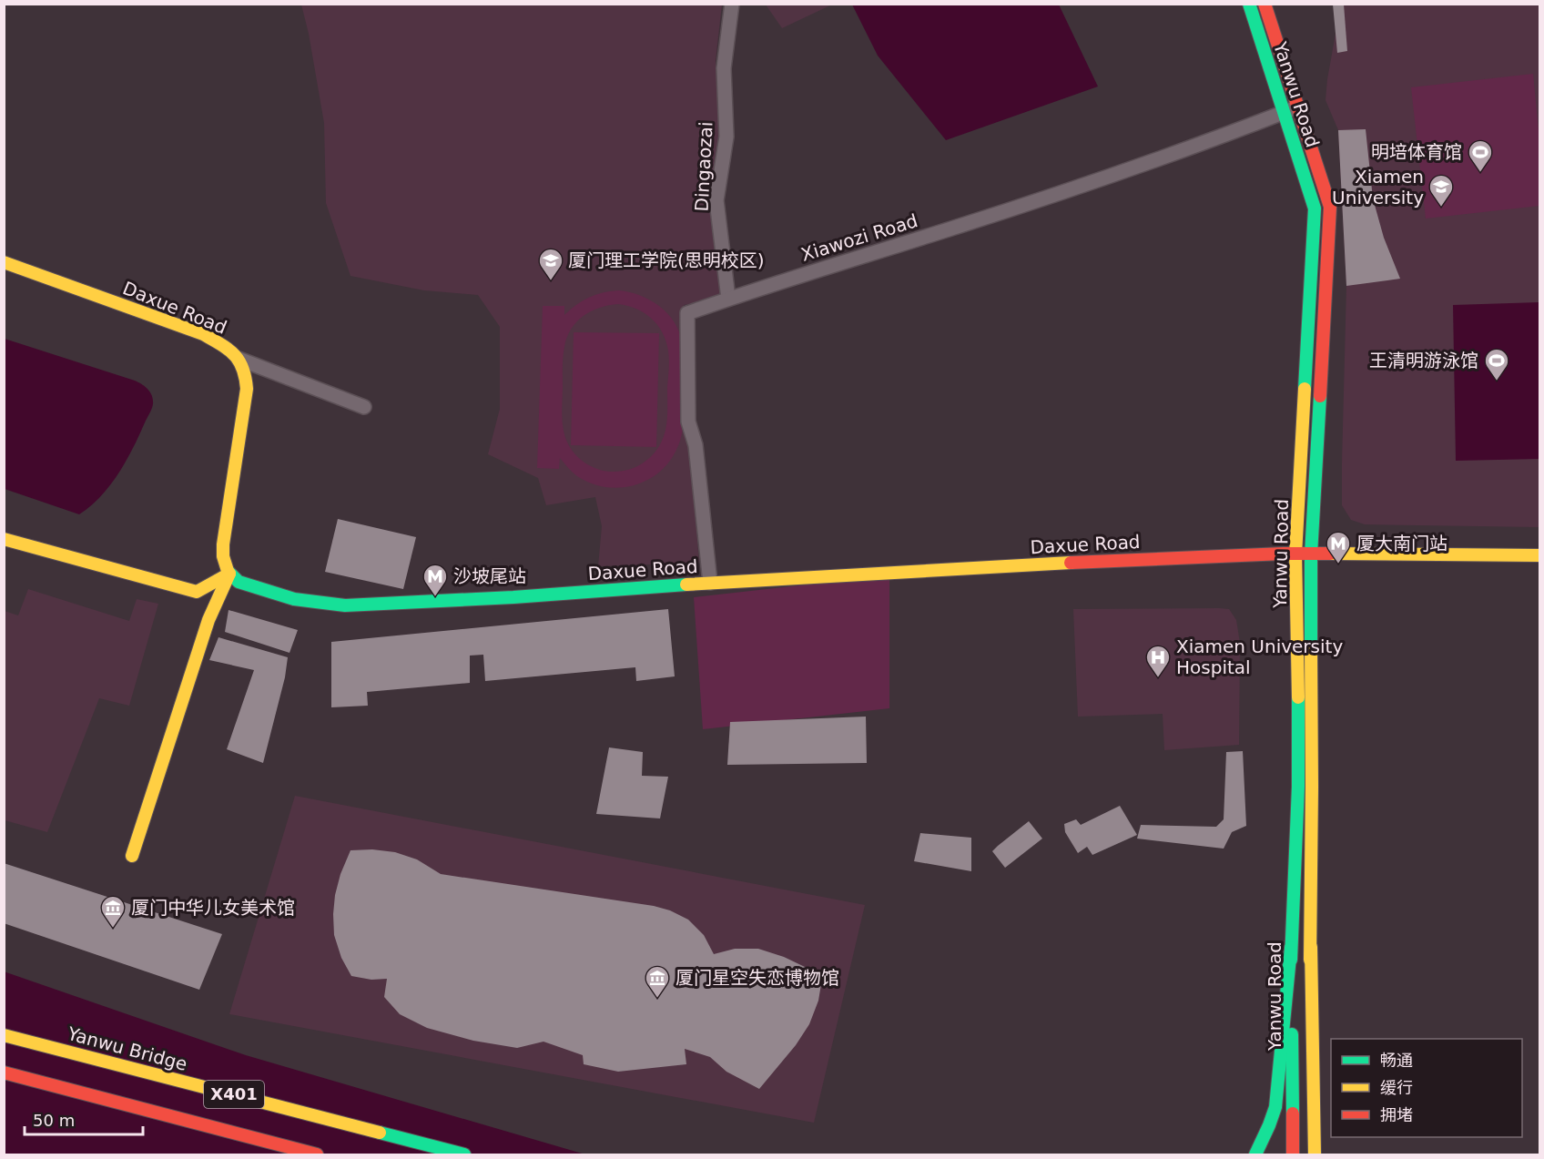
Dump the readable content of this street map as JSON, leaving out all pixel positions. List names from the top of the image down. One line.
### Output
{"streets":{"main road":["Yanwu Road","Daxue Road","Yanwu Bridge","X401"],"street":["Dingaozai","Xiawozi Road"]},"crossings":[["Yanwu Road","Xiawozi Road"],["Yanwu Road","Daxue Road"],["Dingaozai","Xiawozi Road"],["Xiawozi Road","Daxue Road"]],"places":{"sports":["明培体育馆","王清明游泳馆"],"school or university":["Xiamen University","厦门理工学院(思明校区)"],"metro station":["厦大南门站","沙坡尾站"],"hospital":["Xiamen University Hospital"],"museum":["厦门中华儿女美术馆","厦门星空失恋博物馆"]},"legend":["畅通","缓行","拥堵"],"scale_bar":"50 m"}
